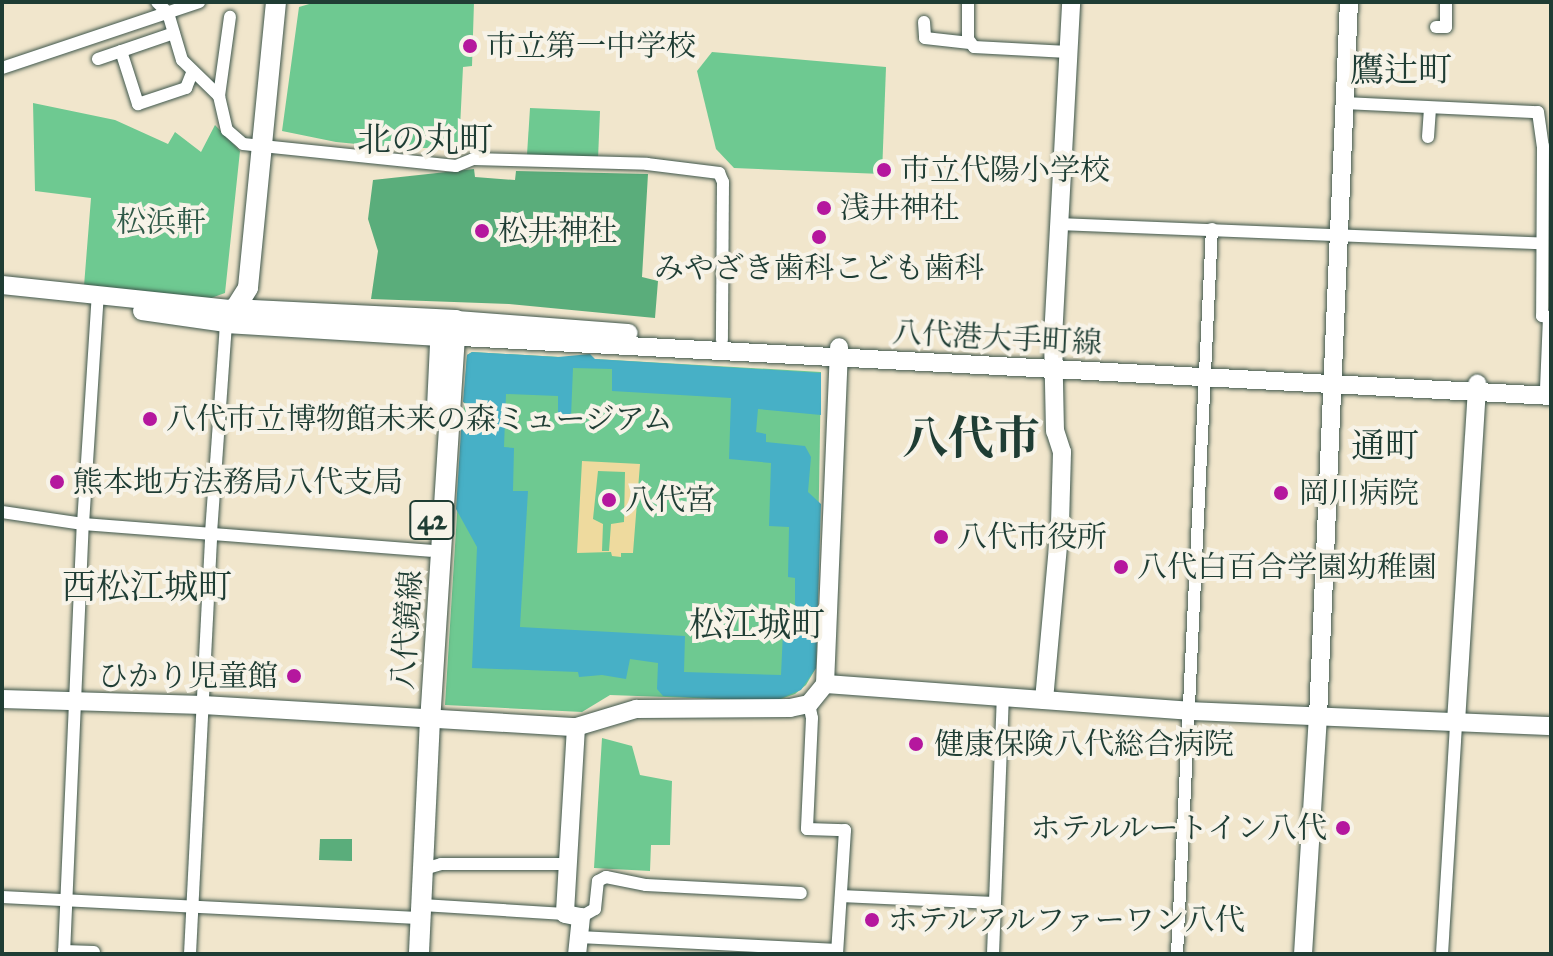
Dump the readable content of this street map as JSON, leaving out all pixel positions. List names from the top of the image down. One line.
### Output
{"streets":{"main road":["42","八代鏡線"],"street":["八代港大手町線"]},"crossings":[["八代港大手町線","八代鏡線"]],"districts":["鷹辻町","北の丸町","八代市","通町","西松江城町","松江城町"],"parks":["松浜軒"],"places":["市立第一中学校","市立代陽小学校","浅井神社","松井神社","みやざき歯科こども歯科","八代市立博物館未来の森ミュージアム","熊本地方法務局八代支局","岡川病院","八代宮","八代市役所","八代白百合学園幼稚園","ひかり児童館","健康保険八代総合病院","ホテルルートイン八代","ホテルアルファーワン八代"]}
